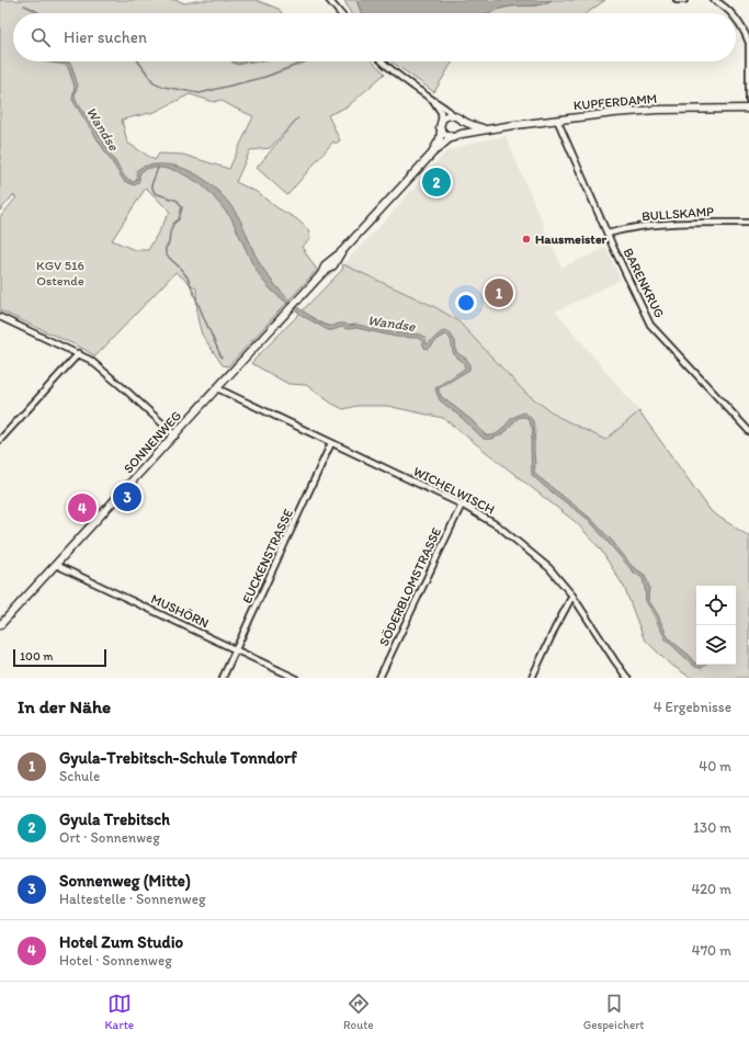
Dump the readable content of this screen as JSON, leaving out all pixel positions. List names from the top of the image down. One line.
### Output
{"streets":{"street":["KUPFERDAMM","BULLSKAMP","BARENKRUG","SONNENWEG","WICHELWISCH","EUCKENSTRASSE","SÖDERBLOMSTRASSE","MUSHÖRN"]},"crossings":[["KUPFERDAMM","BARENKRUG"],["KUPFERDAMM","SONNENWEG"],["BULLSKAMP","BARENKRUG"],["SONNENWEG","WICHELWISCH"],["SONNENWEG","MUSHÖRN"],["WICHELWISCH","EUCKENSTRASSE"],["WICHELWISCH","SÖDERBLOMSTRASSE"],["EUCKENSTRASSE","MUSHÖRN"]],"water":["Wandse"],"parks":["KGV 516 Ostende"],"places":["Hausmeister"],"scale_bar":"100 m","page":{"search":"Hier suchen","pins":["2","1","3","4"],"scale":"100 m","heading":["In der Nähe","4 Ergebnisse"],"list":[{"mark":"1","name":"Gyula-Trebitsch-Schule Tonndorf","note":"Schule","value":"40 m"},{"mark":"2","name":"Gyula Trebitsch","note":"Ort · Sonnenweg","value":"130 m"},{"mark":"3","name":"Sonnenweg (Mitte)","note":"Haltestelle · Sonnenweg","value":"420 m"},{"mark":"4","name":"Hotel Zum Studio","note":"Hotel · Sonnenweg","value":"470 m"}],"nav":["Karte","Route","Gespeichert"]}}
